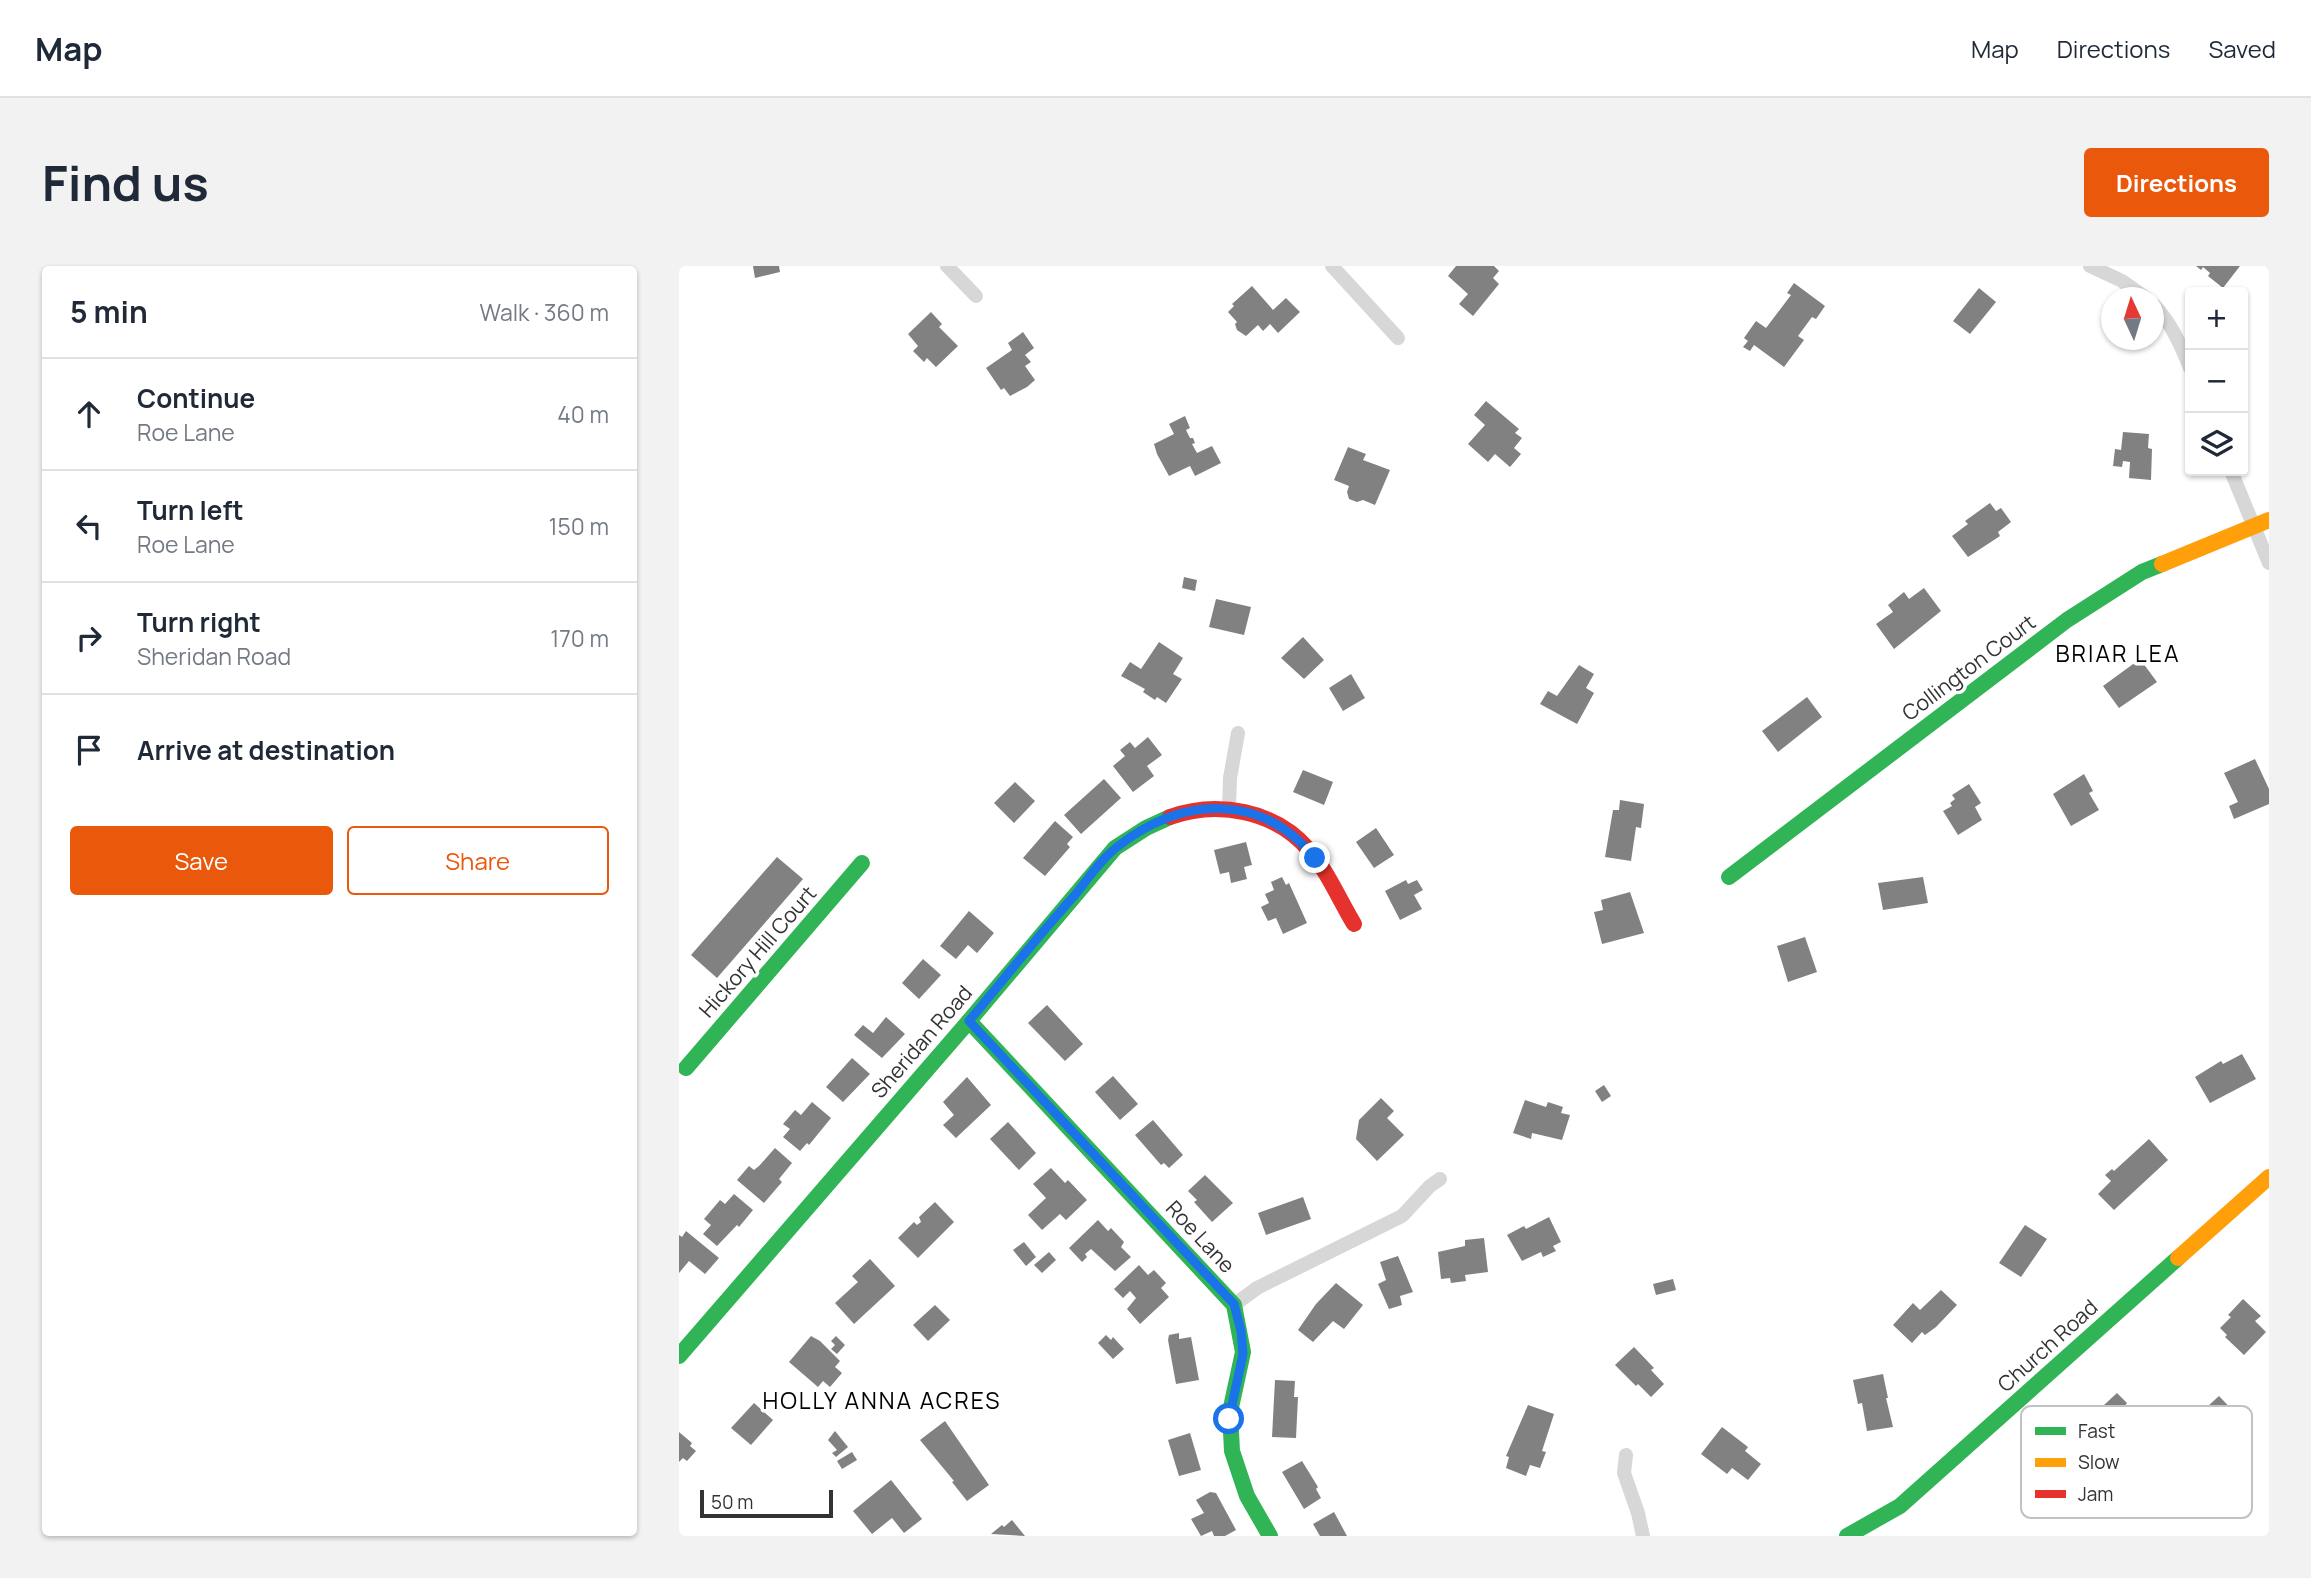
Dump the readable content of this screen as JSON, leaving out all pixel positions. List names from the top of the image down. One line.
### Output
{"streets":{"street":["Collington Court","Hickory Hill Court","Sheridan Road","Roe Lane","Church Road"]},"crossings":[["Sheridan Road","Roe Lane"]],"districts":["BRIAR LEA","HOLLY ANNA ACRES"],"legend":["Fast","Slow","Jam"],"scale_bar":"50 m","north":"top","page":{"header":"Map","nav":["Map","Directions","Saved"],"buttons":["Directions",["Save","Share"]],"title":"Find us","heading":["5 min","Walk · 360 m"],"map_buttons":["+","−"],"list":[["Continue","Roe Lane","40 m"],["Turn left","Roe Lane","150 m"],["Turn right","Sheridan Road","170 m"],"Arrive at destination"],"scale":"50 m"}}
